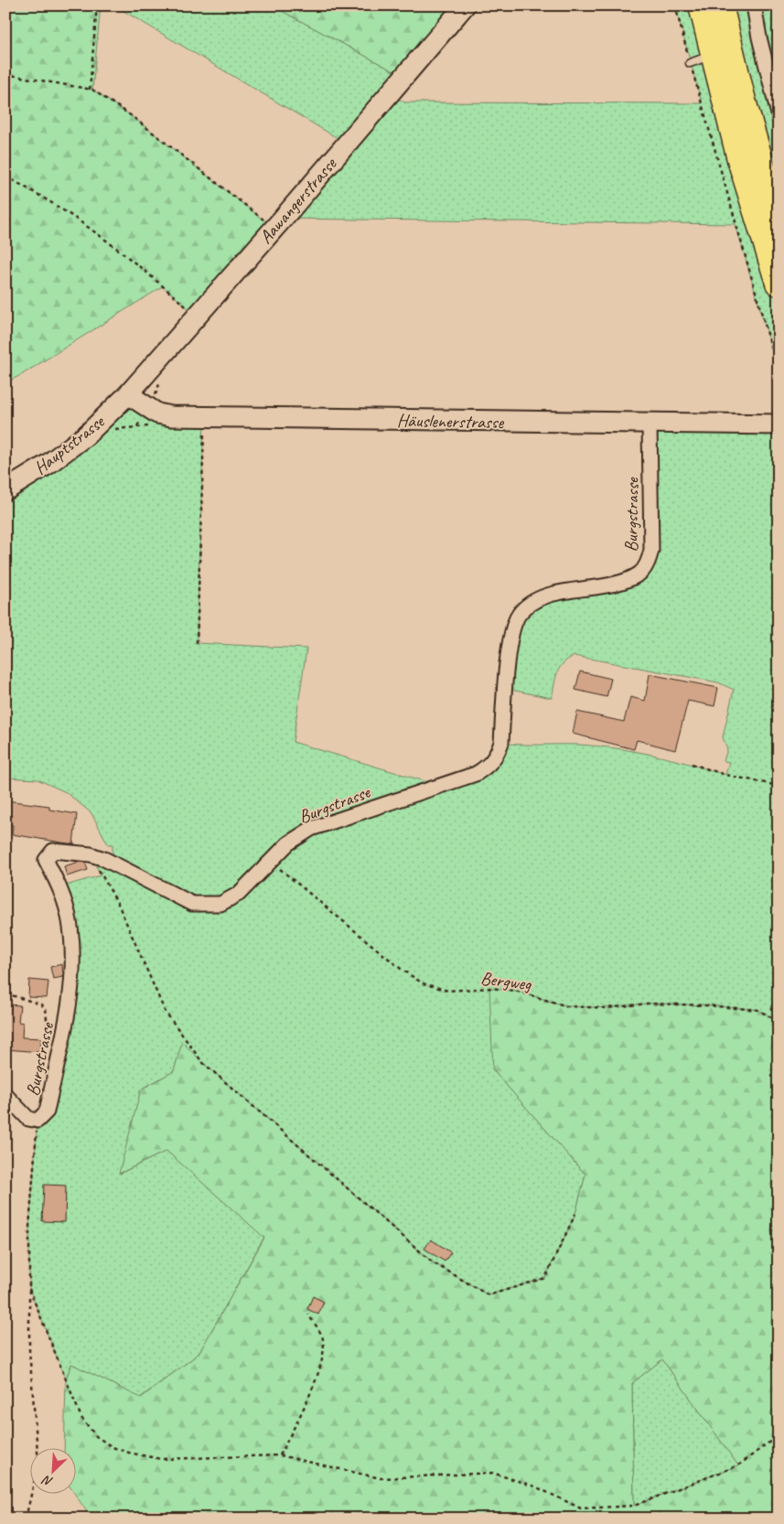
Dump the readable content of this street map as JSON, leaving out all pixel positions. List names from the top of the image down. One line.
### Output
{"streets":{"street":["Aawangerstrasse","Häuslenerstrasse","Hauptstrasse","Burgstrasse"],"path":["Bergweg"]},"crossings":[["Aawangerstrasse","Häuslenerstrasse"],["Aawangerstrasse","Hauptstrasse"],["Häuslenerstrasse","Hauptstrasse"],["Häuslenerstrasse","Burgstrasse"],["Burgstrasse","Bergweg"]],"north":"bottom left"}
